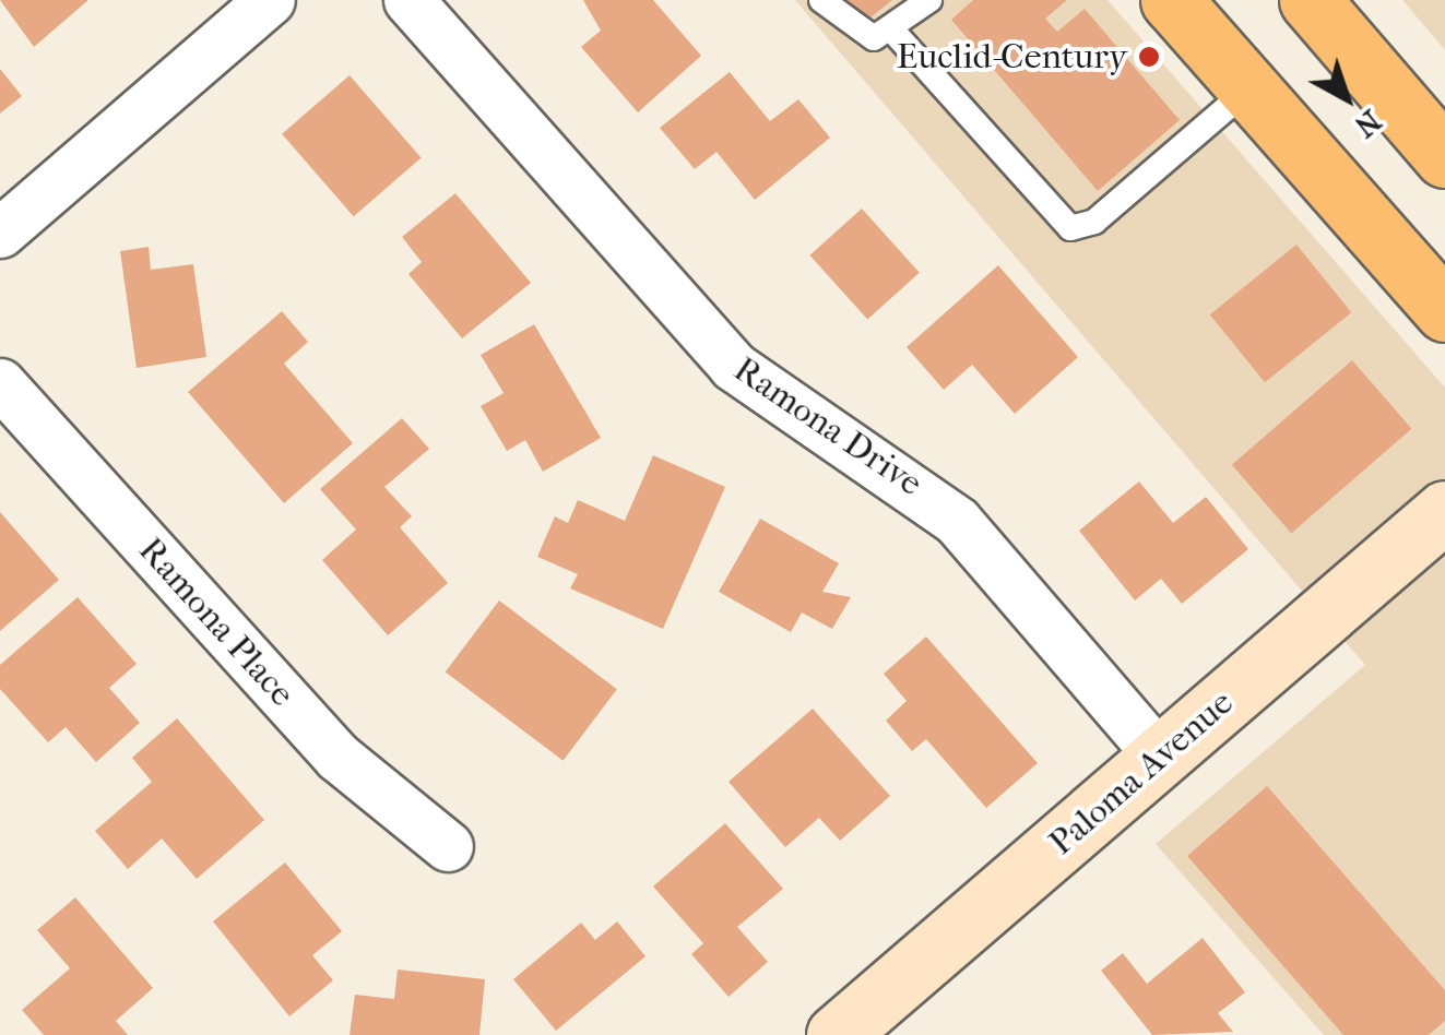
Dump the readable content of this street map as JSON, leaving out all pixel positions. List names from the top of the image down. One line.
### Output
{"streets":{"street":["Ramona Drive","Ramona Place","Paloma Avenue"]},"crossings":[["Ramona Drive","Paloma Avenue"]],"places":["Euclid-Century"],"north":"bottom right"}
